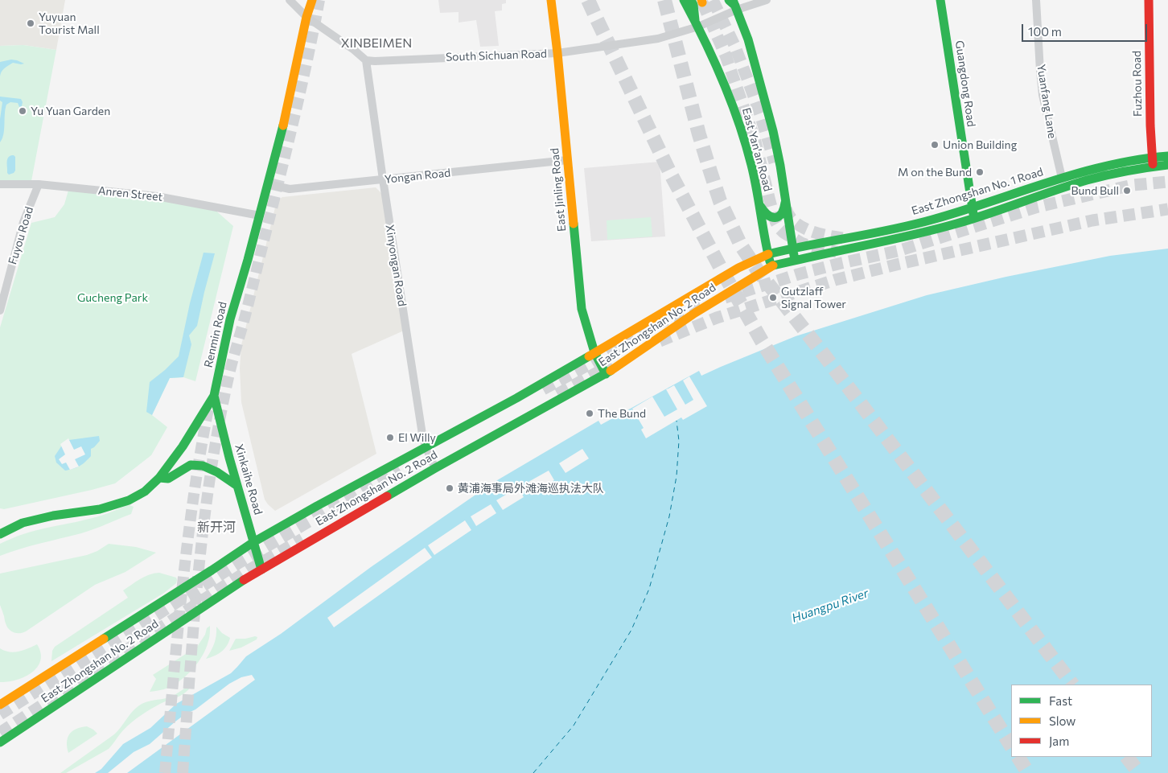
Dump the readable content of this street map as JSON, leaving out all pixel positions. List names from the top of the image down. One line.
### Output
{"streets":{"main road":["Guangdong Road","Fuzhou Road","East Yan'an Road","East Jinling Road","East Zhongshan No. 1 Road","East Zhongshan No. 2 Road","Renmin Road","Xinkaihe Road"],"street":["South Sichuan Road","Yuanfang Lane","Yongan Road","Anren Street","Fuyou Road","Xinyongan Road"]},"crossings":[["South Sichuan Road","East Yan'an Road"],["South Sichuan Road","East Jinling Road"],["South Sichuan Road","Xinyongan Road"],["Guangdong Road","East Zhongshan No. 1 Road"],["Fuzhou Road","East Zhongshan No. 1 Road"],["Yuanfang Lane","East Zhongshan No. 1 Road"],["East Yan'an Road","East Zhongshan No. 1 Road"],["East Yan'an Road","East Zhongshan No. 2 Road"],["Yongan Road","East Jinling Road"],["Yongan Road","Xinyongan Road"],["Yongan Road","Renmin Road"],["East Jinling Road","East Zhongshan No. 2 Road"],["East Zhongshan No. 1 Road","East Zhongshan No. 2 Road"],["Anren Street","Fuyou Road"],["Anren Street","Renmin Road"],["Xinyongan Road","East Zhongshan No. 2 Road"],["East Zhongshan No. 2 Road","Xinkaihe Road"],["Renmin Road","Xinkaihe Road"]],"districts":["XINBEIMEN","新开河"],"water":["Huangpu River"],"parks":["Gucheng Park"],"places":["Yuyuan Tourist Mall","Yu Yuan Garden","Union Building","M on the Bund","Bund Bull","Gutzlaff Signal Tower","The Bund","El Willy","黄浦海事局外滩海巡执法大队"],"legend":["Fast","Slow","Jam"],"scale_bar":"100 m"}
